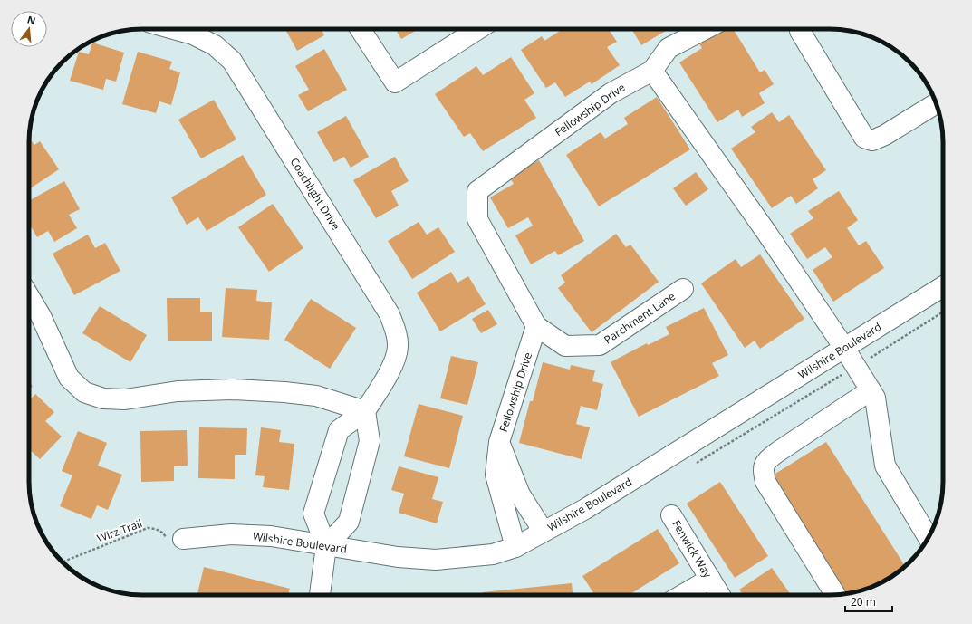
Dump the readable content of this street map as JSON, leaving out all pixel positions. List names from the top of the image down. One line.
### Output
{"streets":{"street":["Fellowship Drive","Coachlight Drive","Parchment Lane","Wilshire Boulevard","Fenwick Way"],"path":["Wirz Trail"]},"crossings":[["Fellowship Drive","Parchment Lane"],["Fellowship Drive","Wilshire Boulevard"],["Coachlight Drive","Wilshire Boulevard"],["Wilshire Boulevard","Wirz Trail"]],"scale_bar":"20 m","north":"top"}
